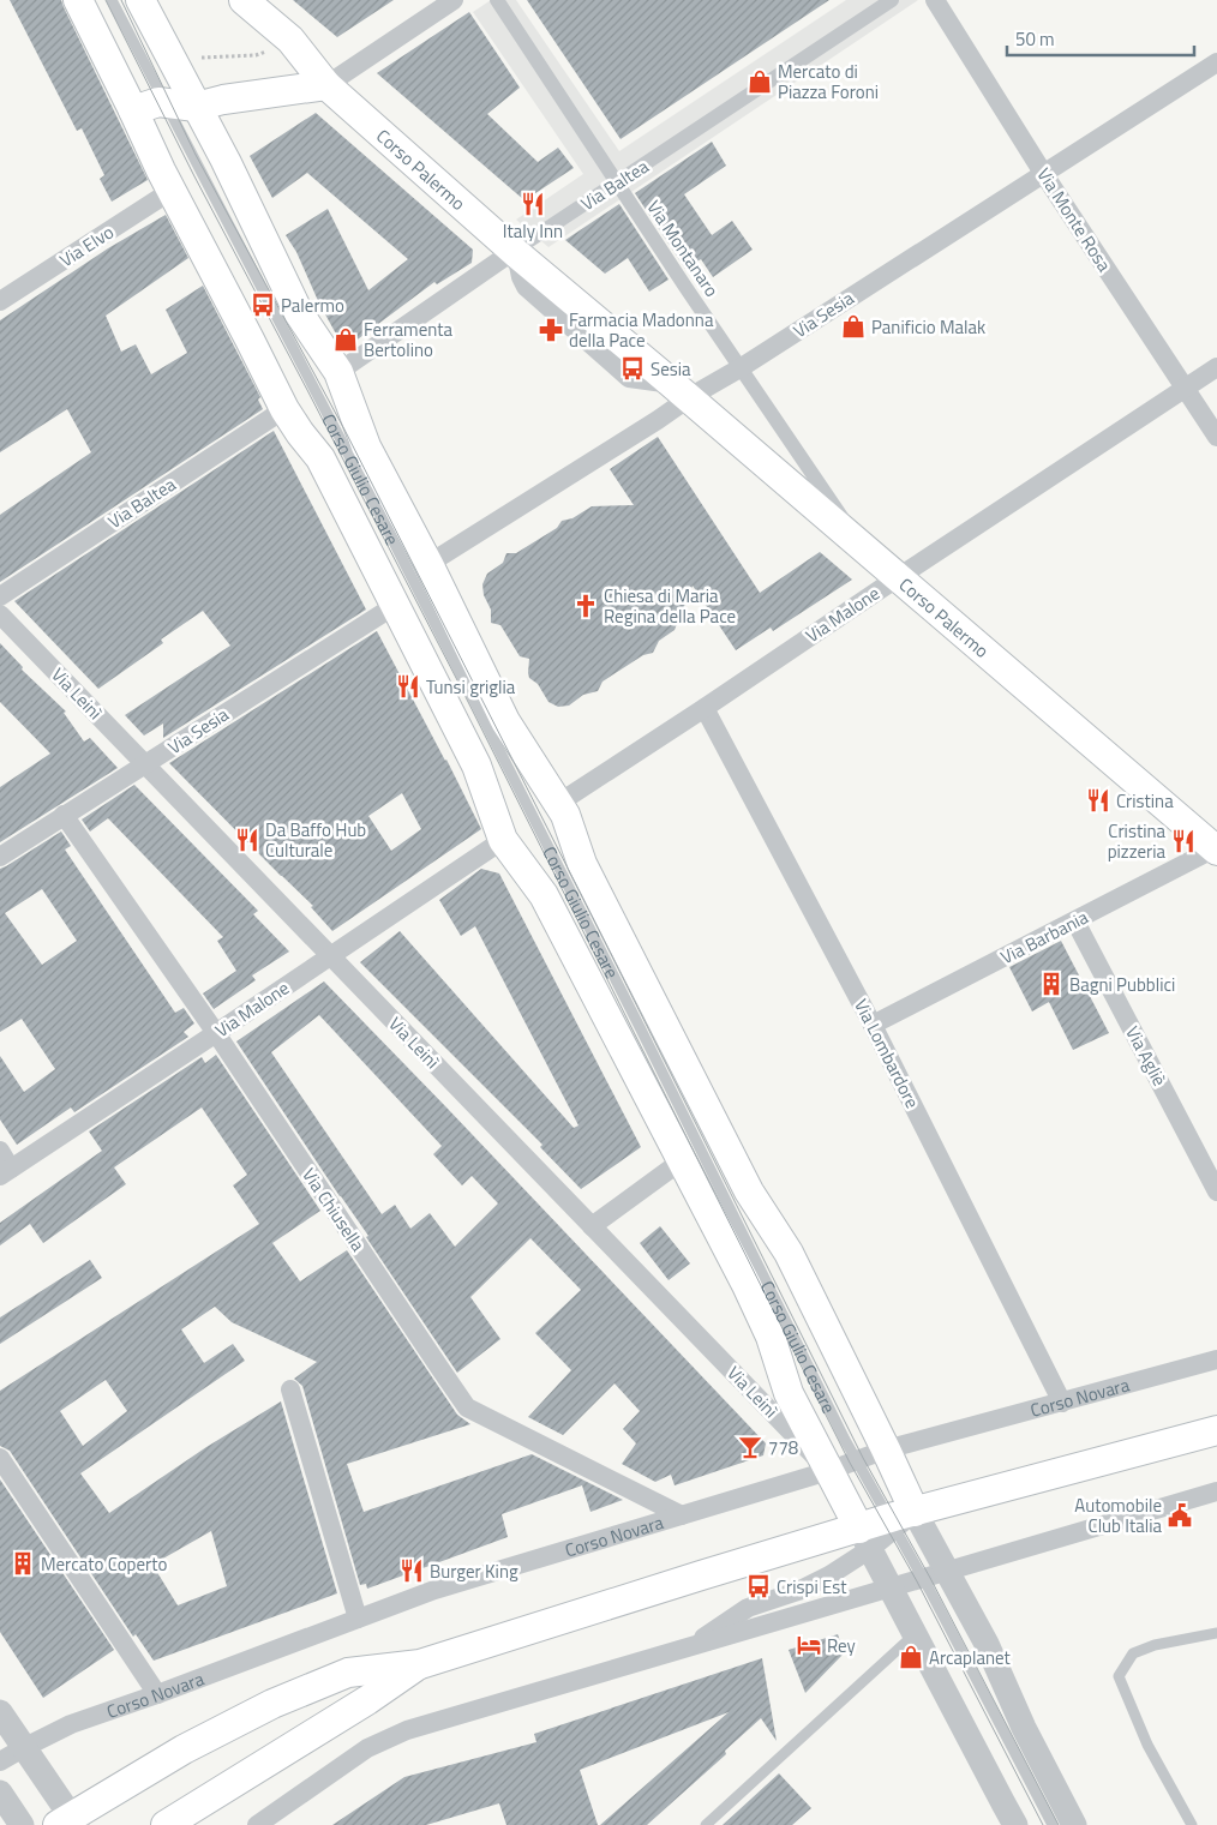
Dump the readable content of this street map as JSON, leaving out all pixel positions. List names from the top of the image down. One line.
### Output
{"streets":{"main road":["Corso Palermo","Corso Giulio Cesare"],"street":["Via Baltea","Via Monte Rosa","Via Elvo","Via Montanaro","Via Sesia","Via Malone","Via Leinì","Via Barbania","Via Lombardore","Via Agliè","Via Chiusella","Corso Novara"]},"crossings":[["Corso Palermo","Via Baltea"],["Corso Palermo","Via Montanaro"],["Corso Palermo","Via Sesia"],["Corso Palermo","Via Malone"],["Corso Palermo","Via Barbania"],["Via Baltea","Via Montanaro"],["Via Baltea","Corso Giulio Cesare"],["Via Monte Rosa","Via Sesia"],["Via Monte Rosa","Via Malone"],["Via Elvo","Corso Giulio Cesare"],["Via Montanaro","Via Sesia"],["Via Sesia","Corso Giulio Cesare"],["Via Sesia","Via Leinì"],["Via Sesia","Via Chiusella"],["Corso Giulio Cesare","Via Malone"],["Corso Giulio Cesare","Via Leinì"],["Corso Giulio Cesare","Corso Novara"],["Via Malone","Via Leinì"],["Via Malone","Via Lombardore"],["Via Malone","Via Chiusella"],["Via Leinì","Corso Novara"],["Via Barbania","Via Lombardore"],["Via Barbania","Via Agliè"],["Via Lombardore","Corso Novara"],["Via Chiusella","Corso Novara"]],"places":{"shop":["Mercato di Piazza Foroni","Panificio Malak","Ferramenta Bertolino","Arcaplanet"],"restaurant":["Italy Inn","Tunsi griglia","Cristina","Da Baffo Hub Culturale","Cristina pizzeria","Burger King"],"bus stop":["Palermo","Sesia","Crispi Est"],"pharmacy":["Farmacia Madonna della Pace"],"church":["Chiesa di Maria Regina della Pace"],"building":["Bagni Pubblici","Mercato Coperto"],"bar":["778"],"public building":["Automobile Club Italia"],"hotel":["Rey"]},"scale_bar":"50 m"}
